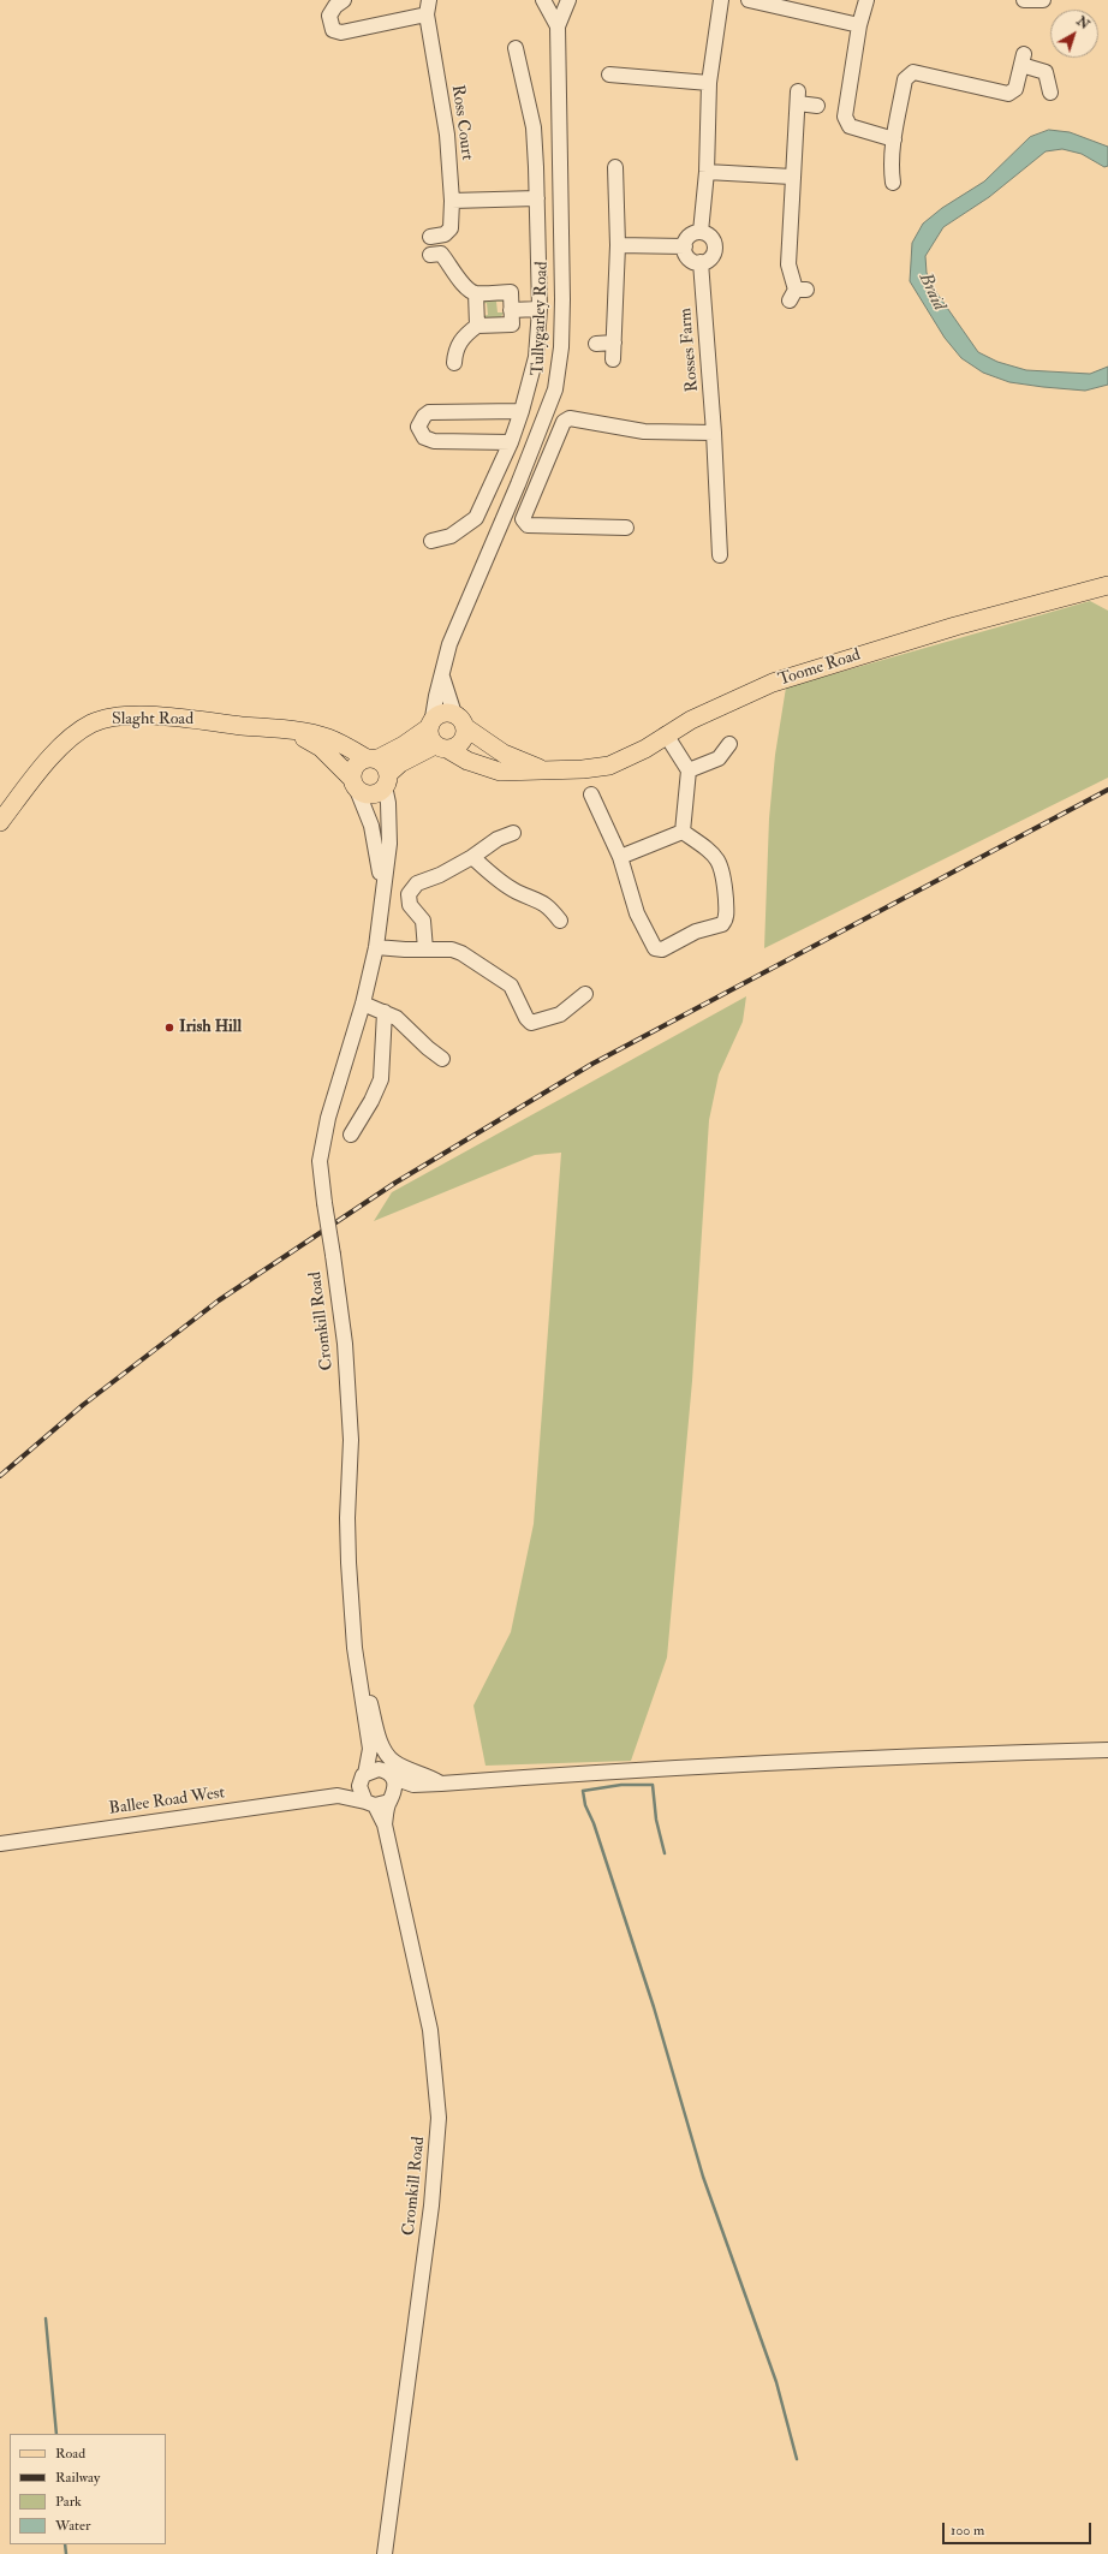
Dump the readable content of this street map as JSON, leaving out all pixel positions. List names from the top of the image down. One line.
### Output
{"streets":{"main road":["Toome Road","Slaght Road"],"street":["Ross Court","Tullygarley Road","Rosses Farm","Cromkill Road","Ballee Road West"]},"crossings":[["Tullygarley Road","Toome Road"],["Slaght Road","Cromkill Road"],["Cromkill Road","Ballee Road West"]],"water":["Braid"],"places":["Irish Hill"],"legend":["Road","Railway","Park","Water"],"scale_bar":"100 m","north":"top right"}
